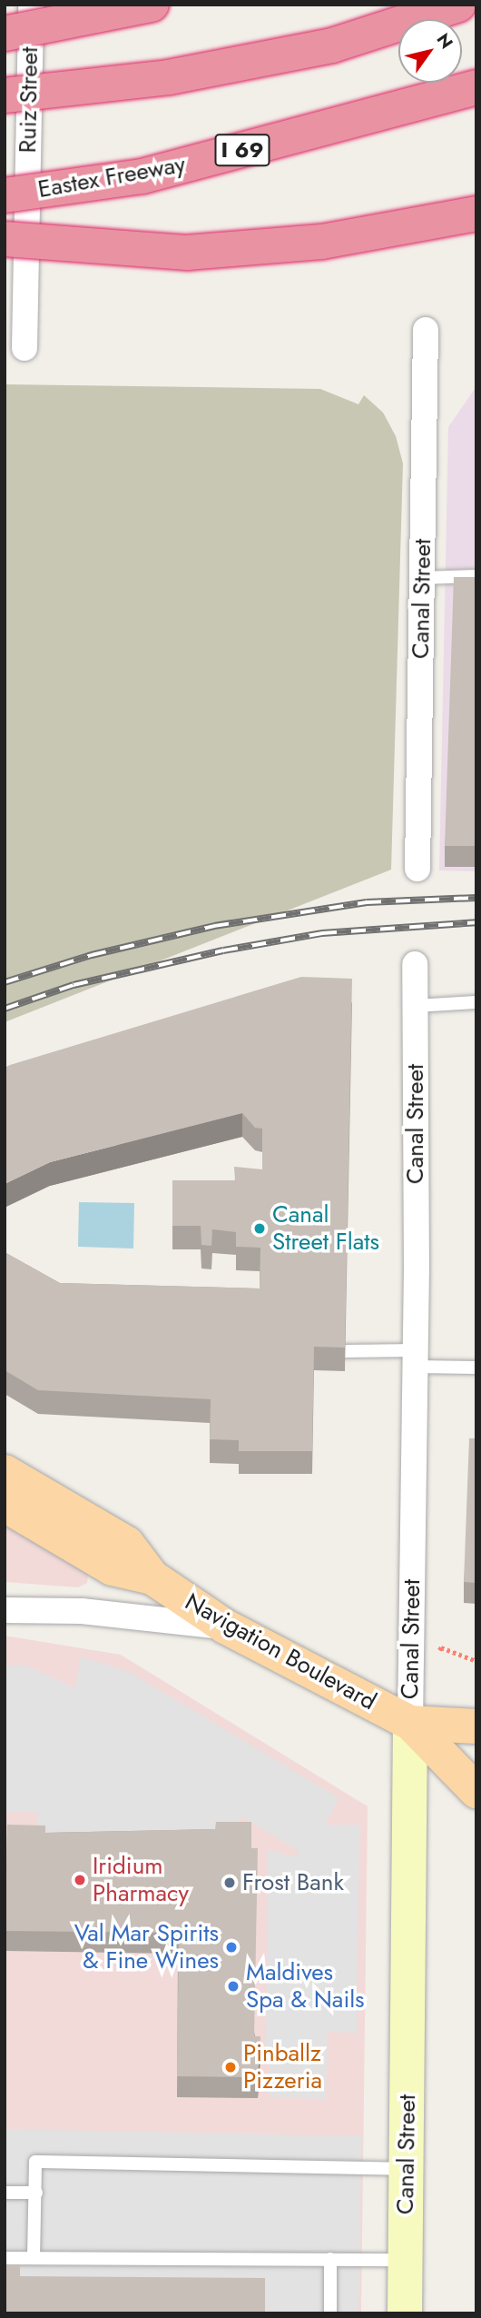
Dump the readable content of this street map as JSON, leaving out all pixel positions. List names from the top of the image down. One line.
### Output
{"streets":{"highway":["I 69","Eastex Freeway"],"main road":["Navigation Boulevard"],"street":["Ruiz Street","Canal Street"]},"crossings":[["Canal Street","Navigation Boulevard"]],"places":["Canal Street Flats","Iridium Pharmacy","Frost Bank","Val Mar Spirits & Fine Wines","Maldives Spa & Nails","Pinballz Pizzeria"],"north":"top right"}
